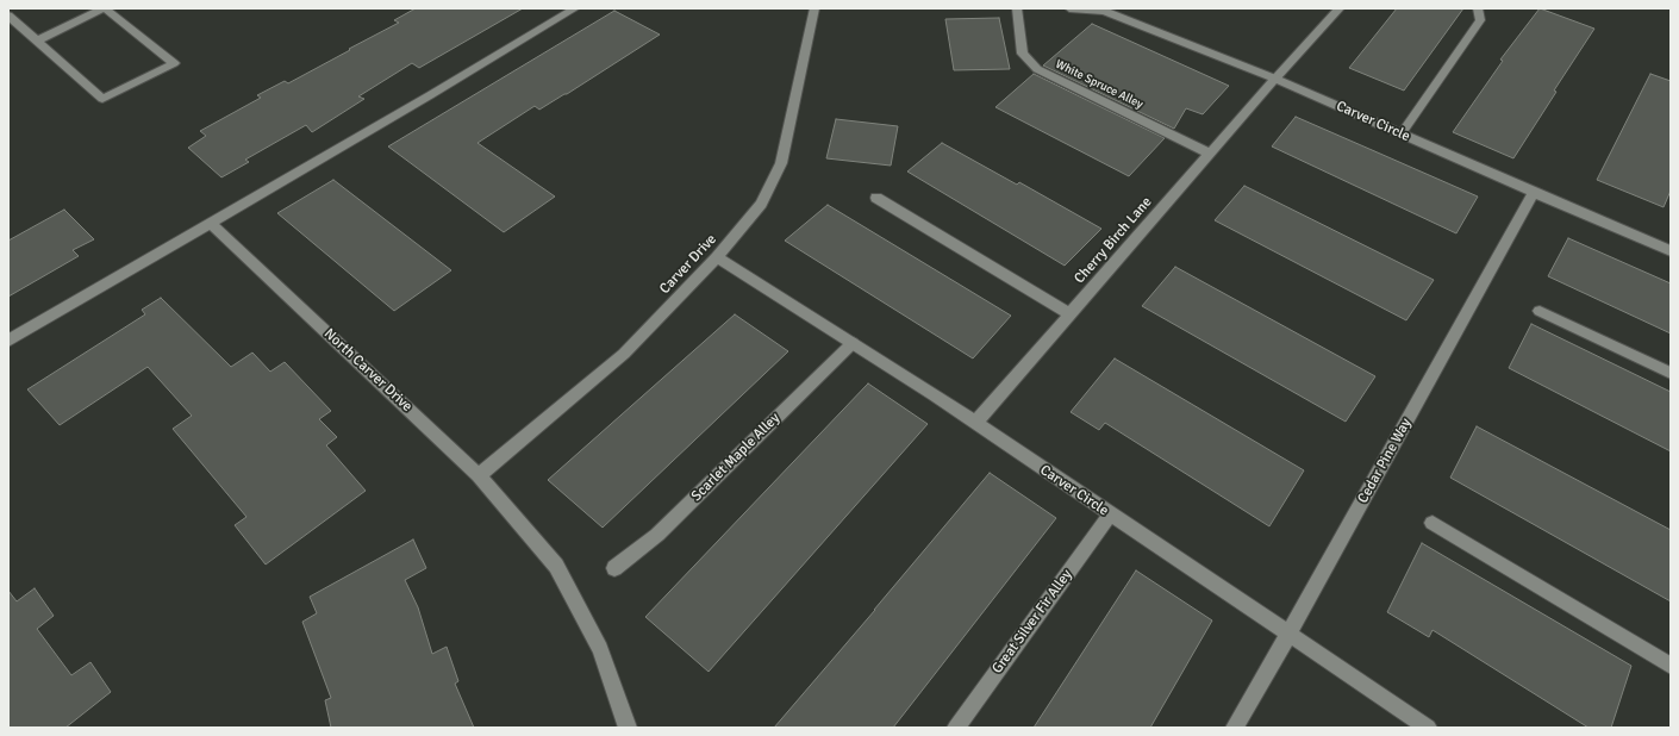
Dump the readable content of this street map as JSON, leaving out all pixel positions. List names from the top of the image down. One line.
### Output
{"streets":{"street":["White Spruce Alley","Carver Circle","Cherry Birch Lane","Carver Drive","North Carver Drive","Scarlet Maple Alley","Cedar Pine Way","Great Silver Fir Alley"]},"crossings":[["White Spruce Alley","Cherry Birch Lane"],["Carver Circle","Cherry Birch Lane"],["Carver Circle","Carver Drive"],["Carver Circle","Scarlet Maple Alley"],["Carver Circle","Cedar Pine Way"],["Carver Circle","Great Silver Fir Alley"],["Carver Drive","North Carver Drive"]]}
